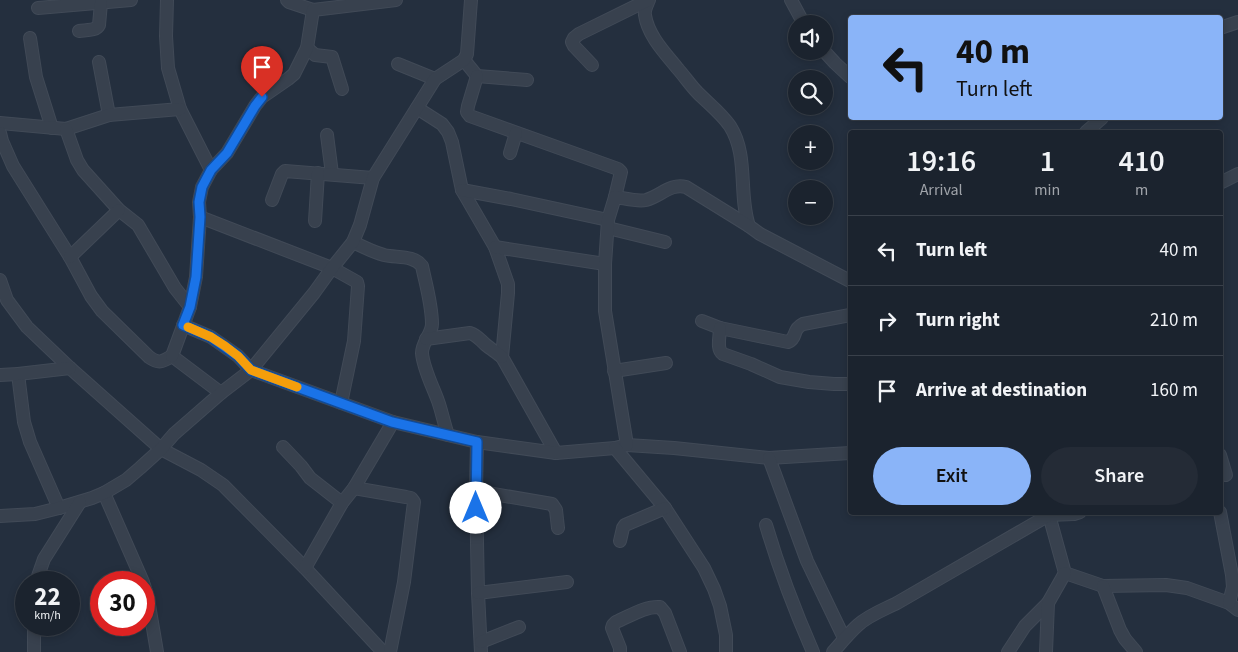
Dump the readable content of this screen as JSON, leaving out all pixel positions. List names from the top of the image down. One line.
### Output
{"page":{"map_buttons":["+","−"],"turn":["40 m","Turn left"],"eta":["19:16","Arrival","1","min","410","m"],"list":[{"name":"Turn left","value":"40 m"},{"name":"Turn right","value":"210 m"},{"name":"Arrive at destination","value":"160 m"}],"buttons":["Exit","Share"],"speed":"22 km/h","limit":"30"}}
